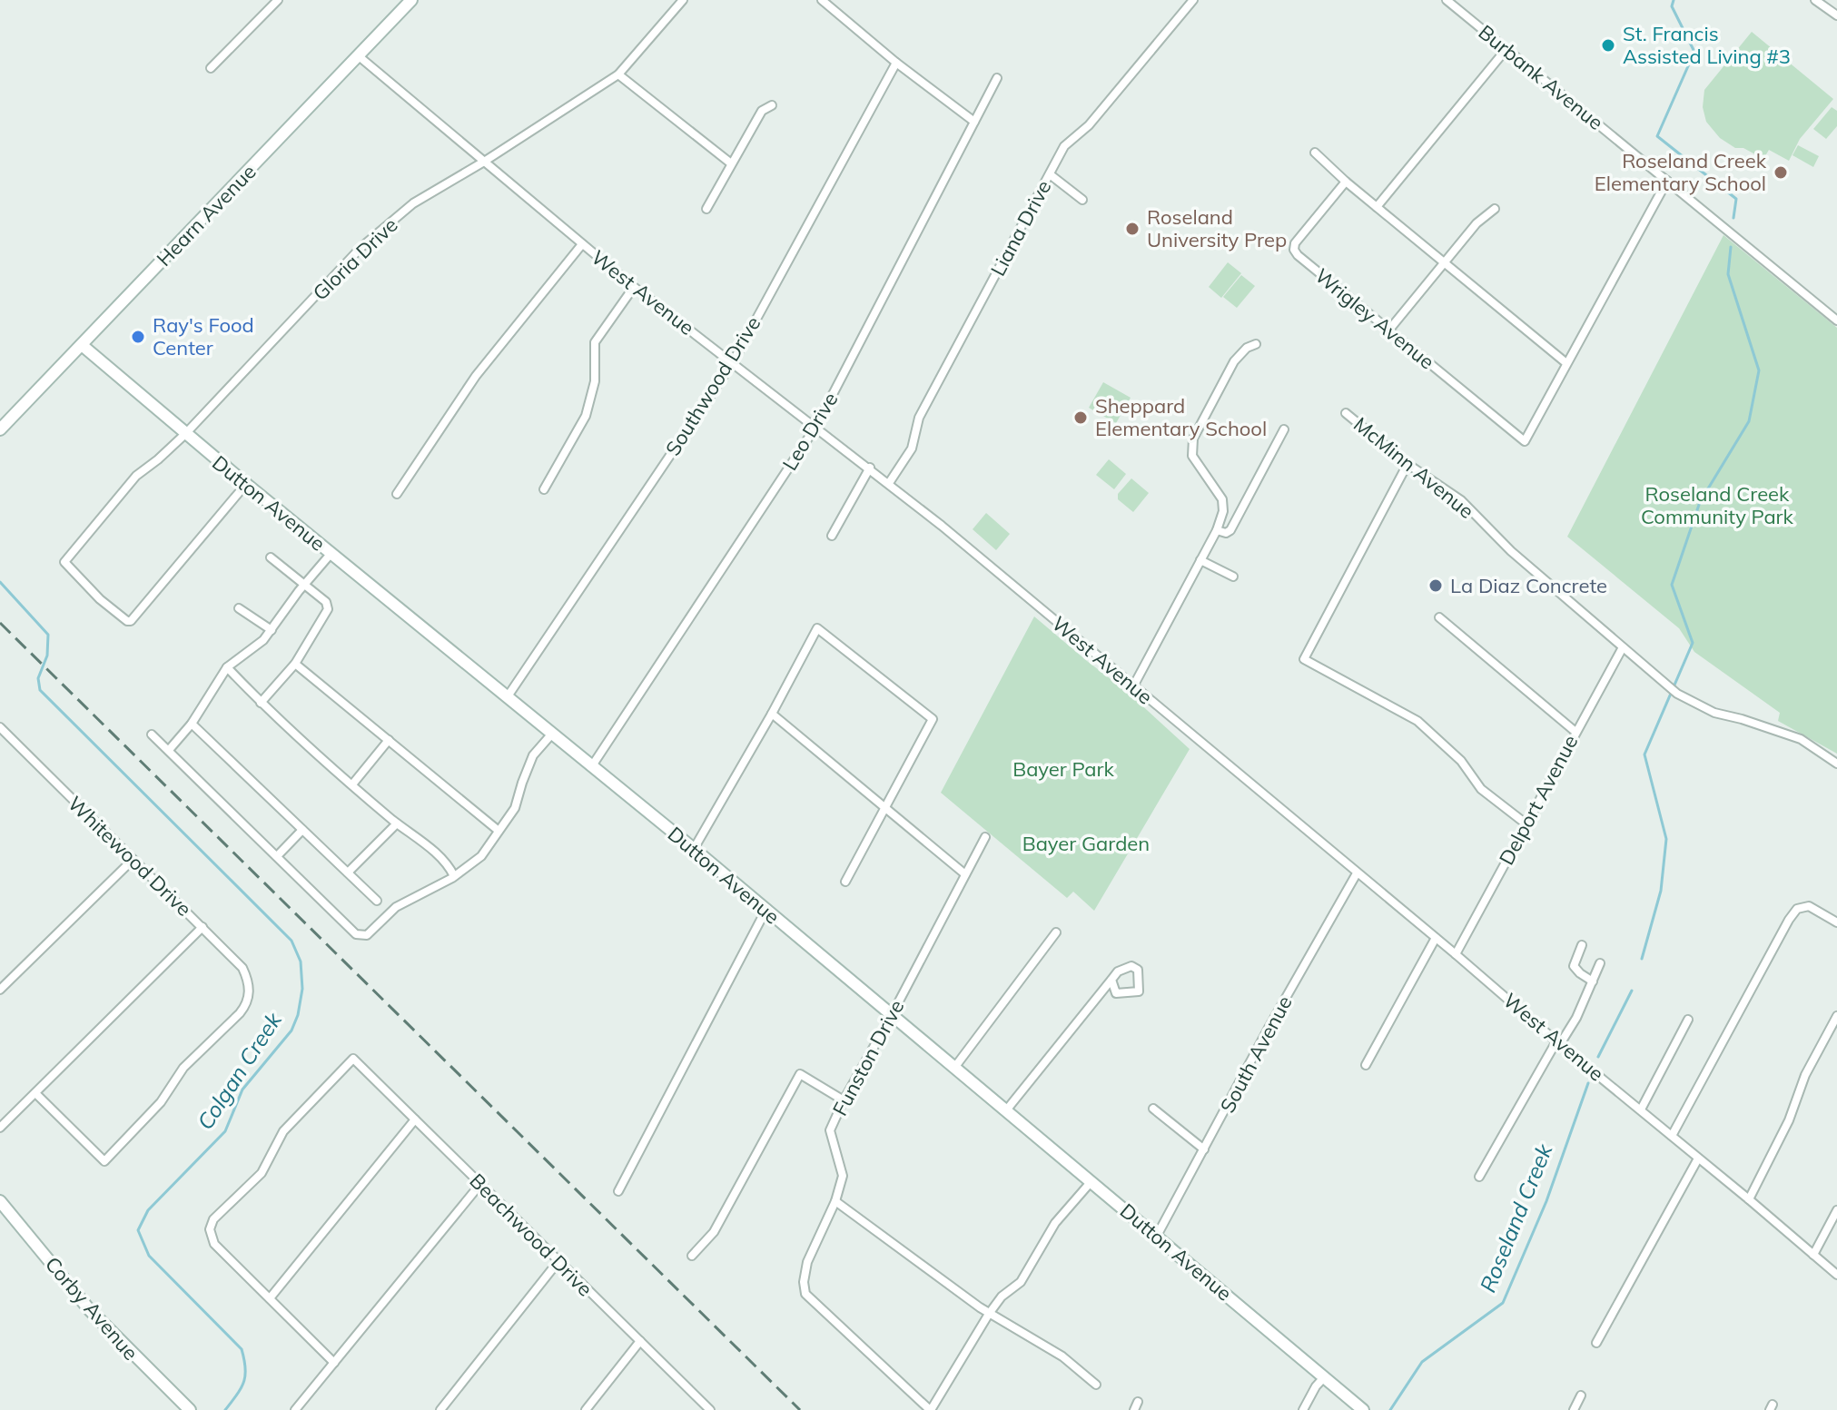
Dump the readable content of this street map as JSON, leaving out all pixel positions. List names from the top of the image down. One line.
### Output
{"streets":{"main road":["Hearn Avenue","Dutton Avenue","Corby Avenue"],"street":["Burbank Avenue","Liana Drive","Gloria Drive","West Avenue","Wrigley Avenue","Southwood Drive","Leo Drive","McMinn Avenue","Delport Avenue","Whitewood Drive","South Avenue","Funston Drive","Beachwood Drive"]},"crossings":[["Hearn Avenue","West Avenue"],["Hearn Avenue","Dutton Avenue"],["Liana Drive","West Avenue"],["Gloria Drive","West Avenue"],["Gloria Drive","Dutton Avenue"],["West Avenue","Southwood Drive"],["West Avenue","Leo Drive"],["West Avenue","Delport Avenue"],["West Avenue","South Avenue"],["Southwood Drive","Dutton Avenue"],["Leo Drive","Dutton Avenue"],["McMinn Avenue","Delport Avenue"],["Dutton Avenue","South Avenue"],["Dutton Avenue","Funston Drive"]],"water":["Colgan Creek","Roseland Creek"],"parks":["Roseland Creek Community Park","Bayer Park","Bayer Garden"],"places":["St. Francis Assisted Living #3","Roseland Creek Elementary School","Roseland University Prep","Ray's Food Center","Sheppard Elementary School","La Diaz Concrete"]}
